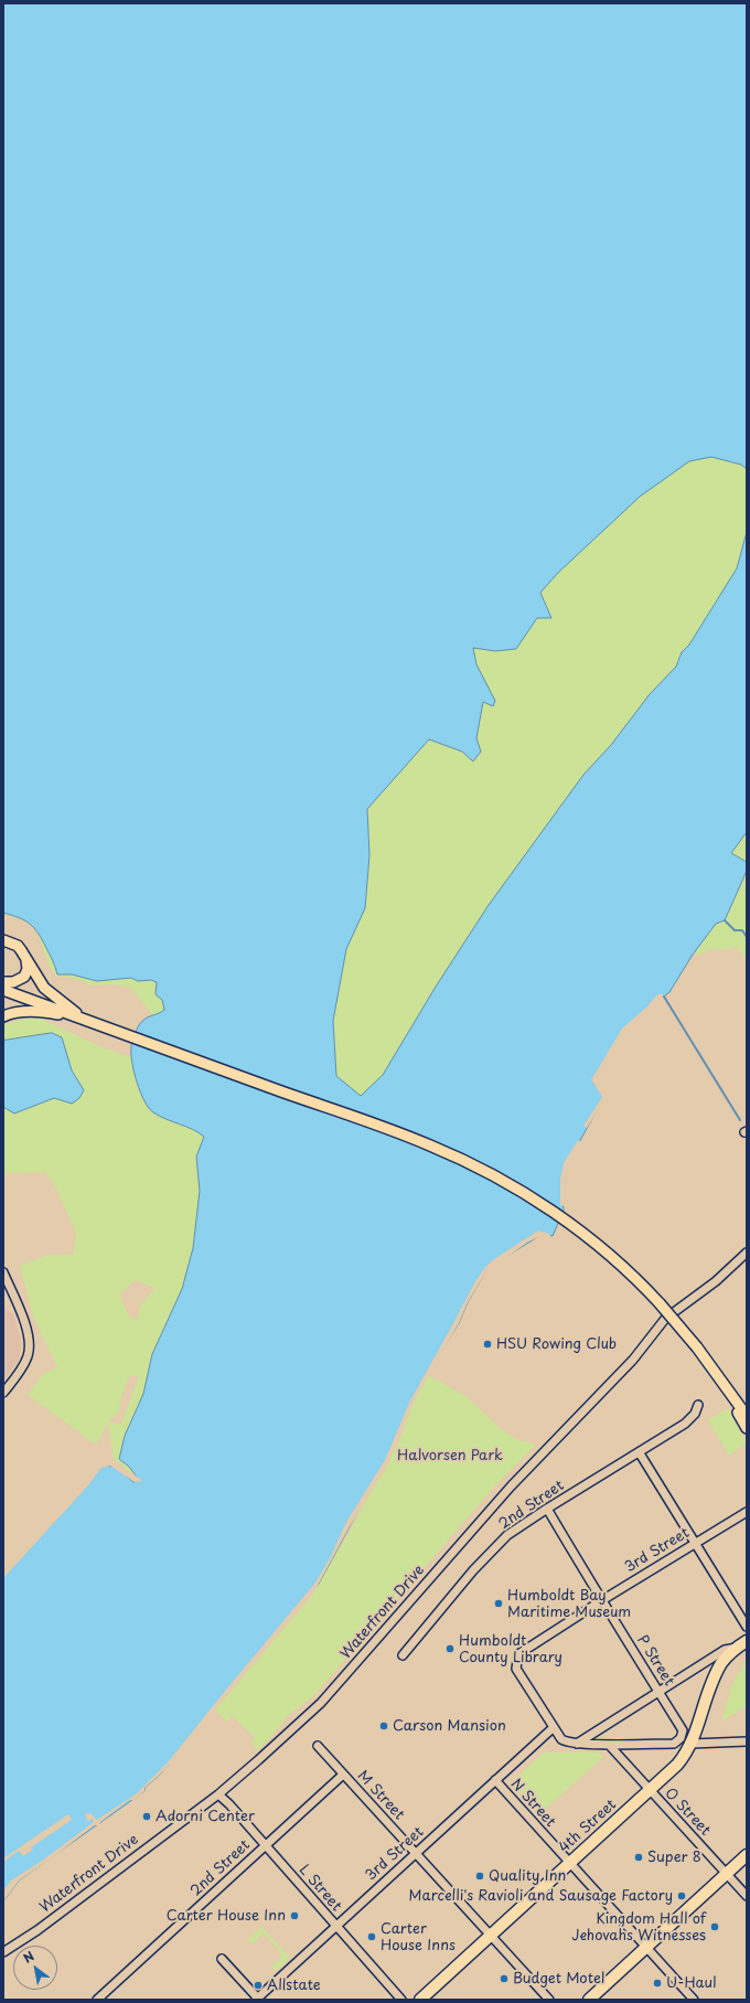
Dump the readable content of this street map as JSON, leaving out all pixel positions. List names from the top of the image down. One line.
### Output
{"streets":{"highway":["4th Street"],"street":["2nd Street","3rd Street","Waterfront Drive","P Street","M Street","N Street","O Street","L Street"]},"crossings":[["2nd Street","P Street"],["2nd Street","M Street"],["2nd Street","L Street"],["3rd Street","P Street"],["3rd Street","M Street"],["3rd Street","N Street"],["3rd Street","L Street"],["Waterfront Drive","L Street"],["P Street","O Street"],["P Street","4th Street"],["M Street","4th Street"],["N Street","4th Street"],["O Street","4th Street"]],"parks":["Halvorsen Park"],"places":["HSU Rowing Club","Humboldt Bay Maritime Museum","Humboldt County Library","Carson Mansion","Adorni Center","Super 8","Quality Inn","Marcelli's Ravioli and Sausage Factory","Carter House Inn","Kingdom Hall of Jehovahs Witnesses","Carter House Inns","Budget Motel","U-Haul","Allstate"],"north":"top left"}
